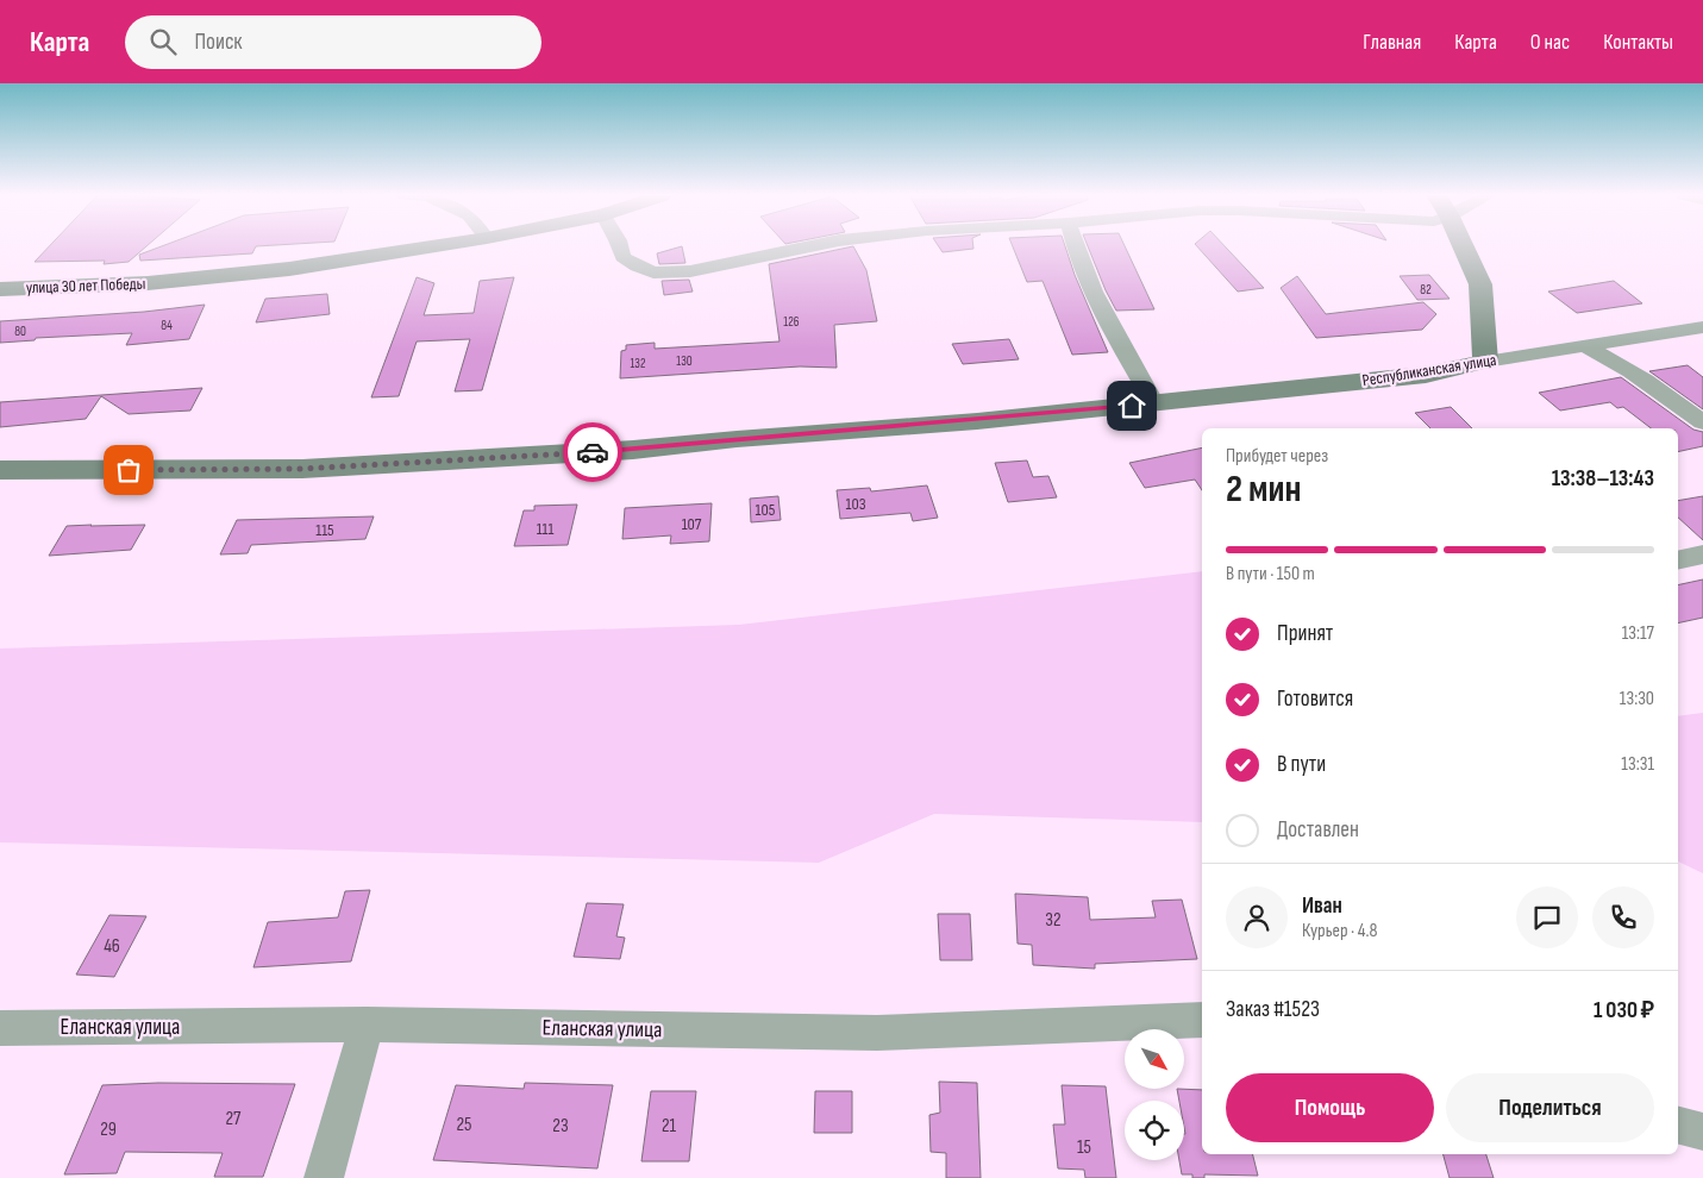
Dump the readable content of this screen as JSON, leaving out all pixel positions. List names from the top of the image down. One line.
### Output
{"streets":{"street":["улица 30 лет Победы","Республиканская улица","Еланская улица"]},"house_numbers":["82","126","84","80","130","132","103","105","107","111","115","32","46","27","25","23","21","29","15"],"north":"bottom right","page":{"header":"Карта","search":"Поиск","nav":["Главная","Карта","О нас","Контакты"],"heading":["2 мин","Прибудет через","13:38–13:43"],"panel":["Иван","Курьер · 4.8","Заказ #1523","1 030 ₽"],"bar":"В пути · 150 m","list":[["Принят","13:17"],["Готовится","13:30"],["В пути","13:31"],"Доставлен"],"buttons":["Помощь","Поделиться"]}}
